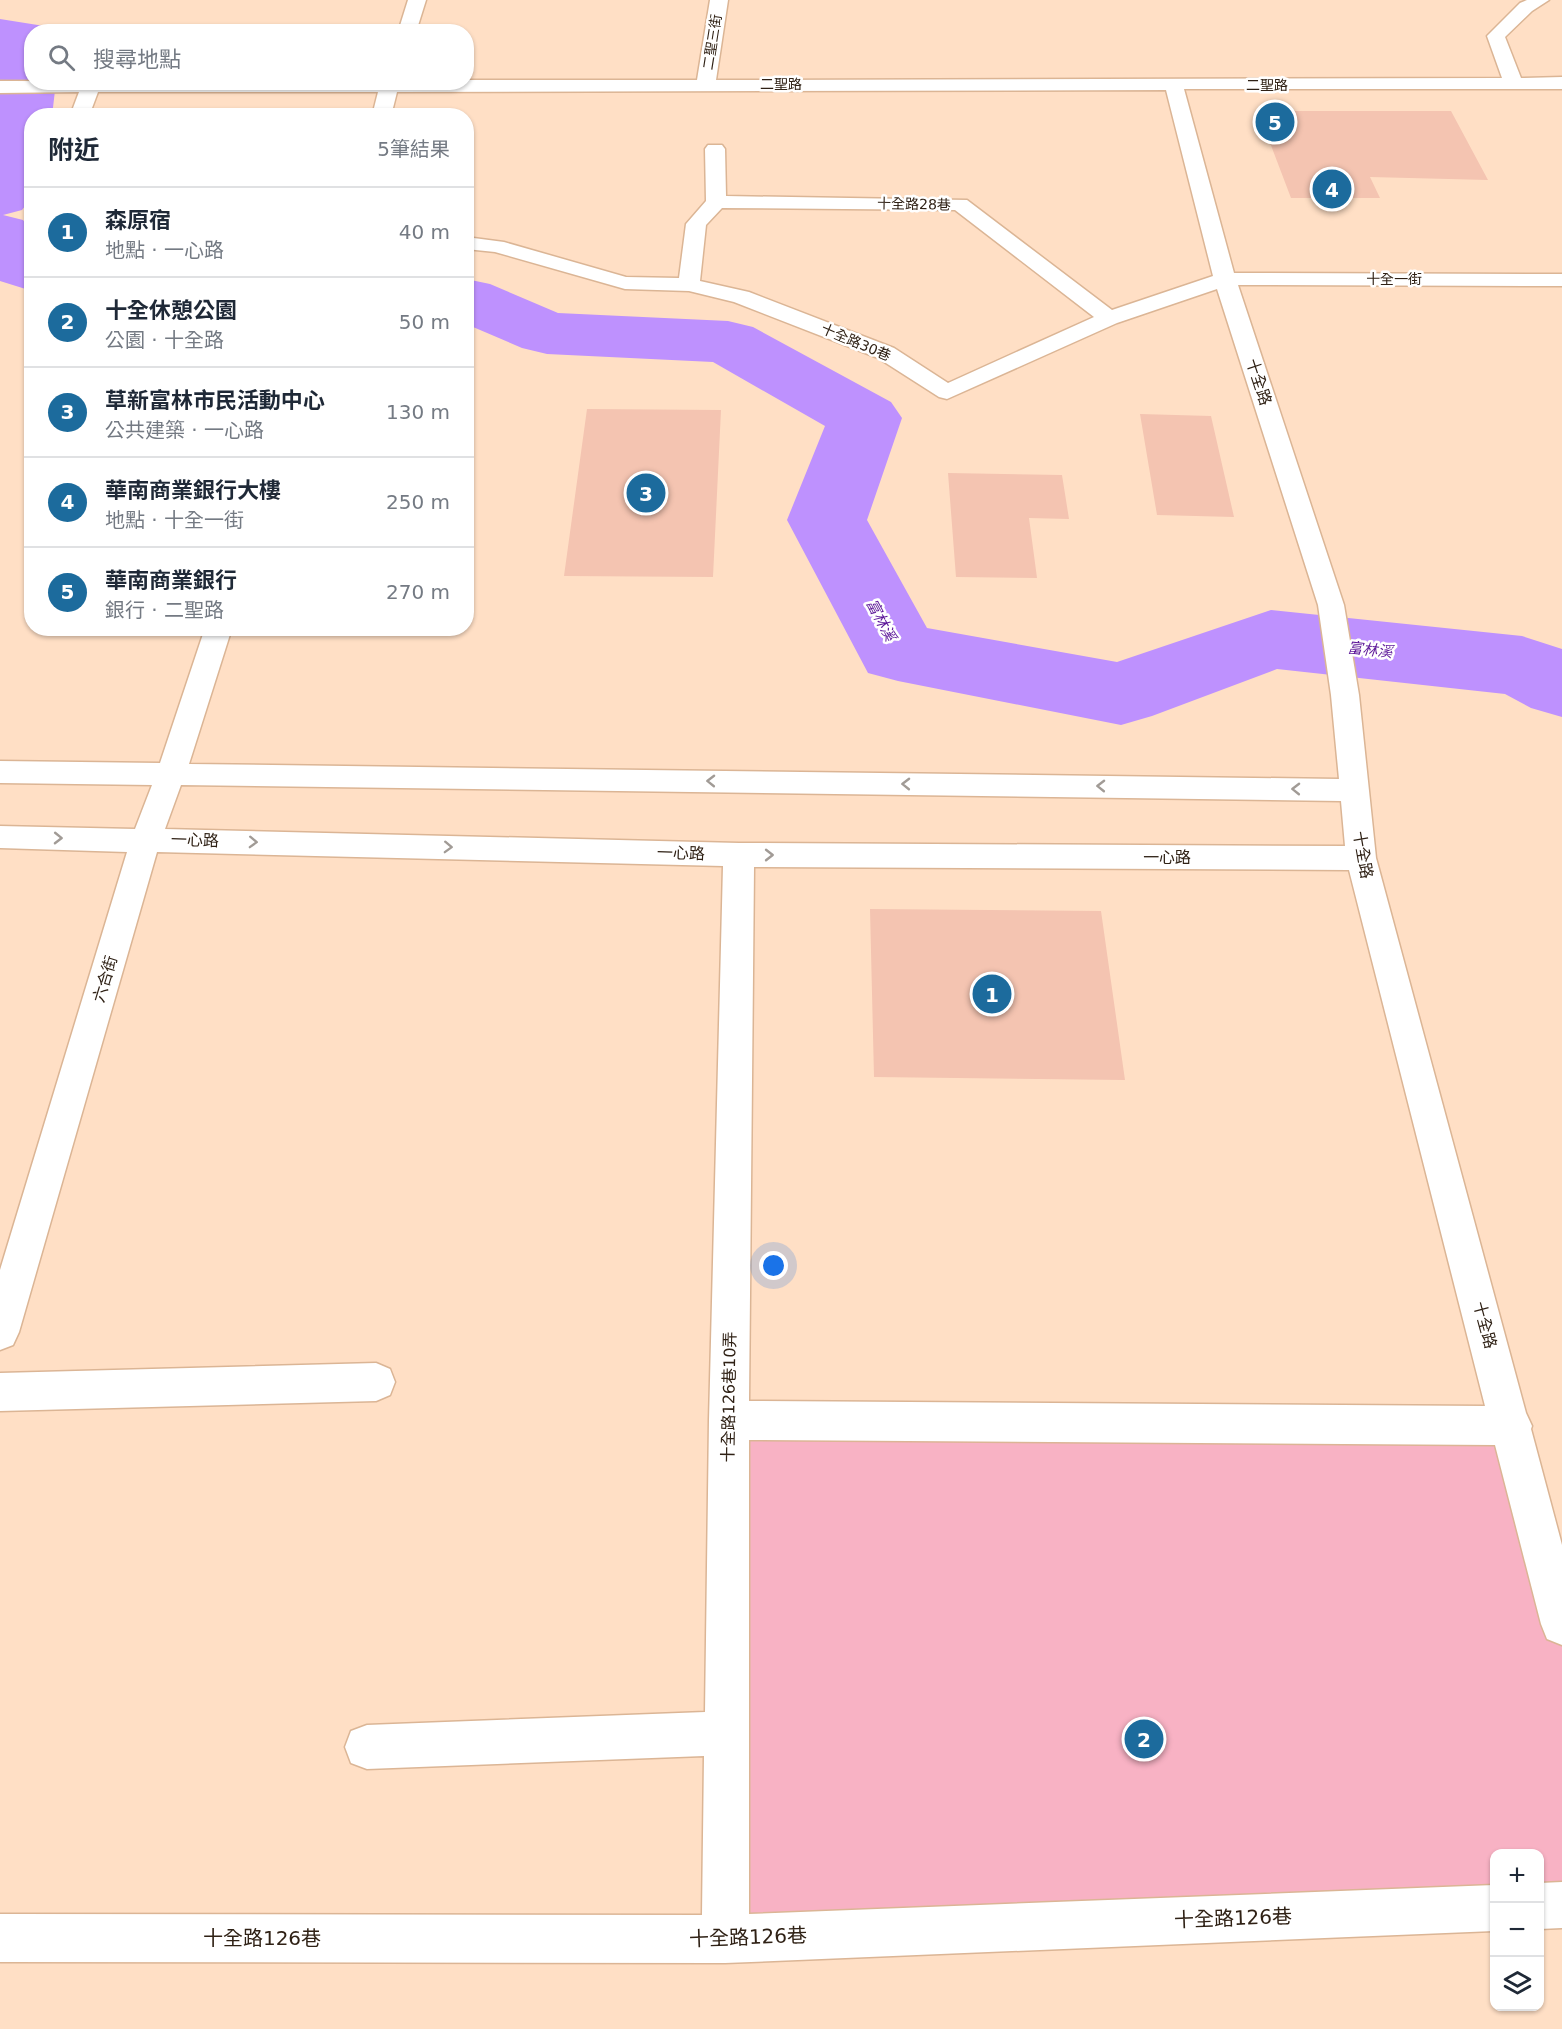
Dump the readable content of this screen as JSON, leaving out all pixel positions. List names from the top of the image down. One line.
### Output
{"streets":{"street":["二聖三街","二聖路","十全路28巷","十全一街","十全路30巷","十全路","一心路","六合街","十全路126巷10弄","十全路126巷"]},"crossings":[["二聖三街","二聖路"],["二聖路","十全路"],["十全路28巷","十全路30巷"],["十全一街","十全路30巷"],["十全一街","十全路"],["十全路30巷","十全路"],["十全路","一心路"],["一心路","六合街"],["一心路","十全路126巷10弄"],["十全路126巷10弄","十全路126巷"]],"water":["富林溪"],"page":{"search":"搜尋地點","pins":["5","4","3","1","2"],"heading":["附近","5筆結果"],"list":[{"mark":"1","name":"森原宿","note":"地點 · 一心路","value":"40 m"},{"mark":"2","name":"十全休憩公園","note":"公園 · 十全路","value":"50 m"},{"mark":"3","name":"草新富林市民活動中心","note":"公共建築 · 一心路","value":"130 m"},{"mark":"4","name":"華南商業銀行大樓","note":"地點 · 十全一街","value":"250 m"},{"mark":"5","name":"華南商業銀行","note":"銀行 · 二聖路","value":"270 m"}],"map_buttons":["+","−"]}}
